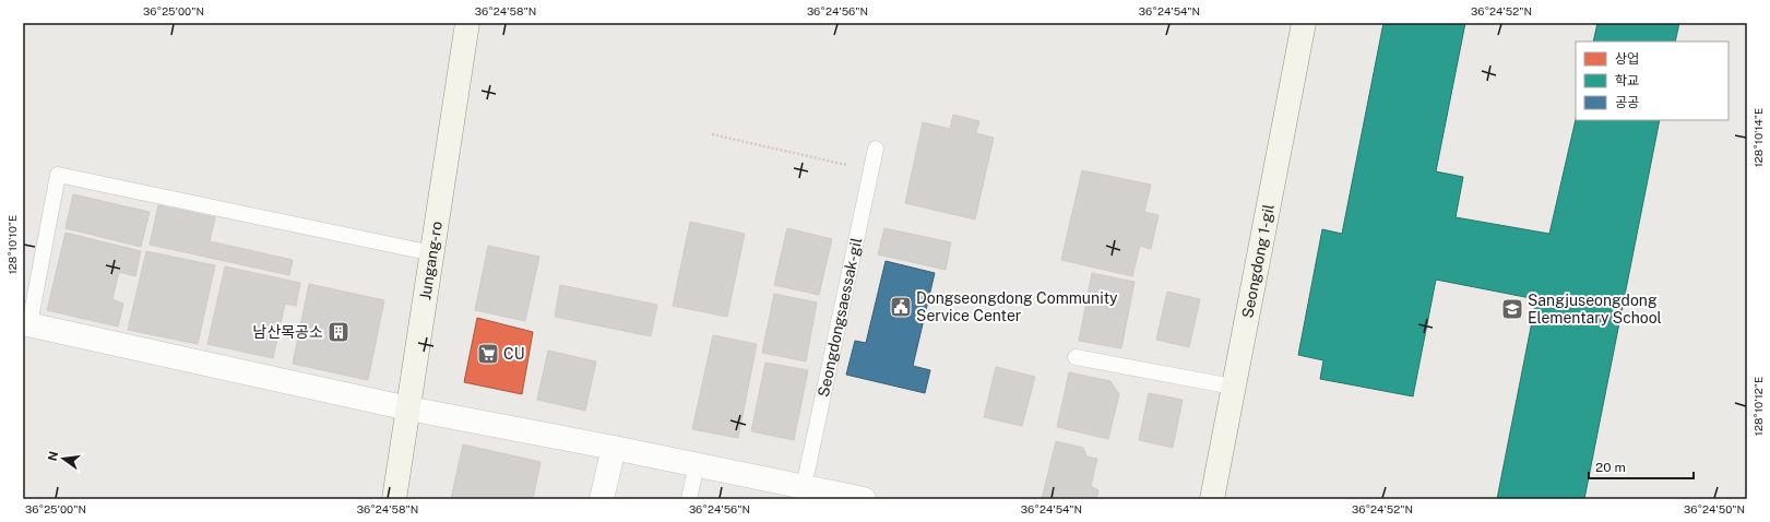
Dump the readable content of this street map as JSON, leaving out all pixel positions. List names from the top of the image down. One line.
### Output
{"streets":{"main road":["Jungang-ro","Seongdong 1-gil"],"lane":["Seongdongsaessak-gil"]},"places":{"public building":["Dongseongdong Community Service Center"],"school or university":["Sangjuseongdong Elementary School"],"building":["남산목공소"],"supermarket":["CU"]},"legend":["상업","학교","공공"],"scale_bar":"20 m","north":"left","coordinates":["36°25'00\"N","36°24'58\"N","36°24'56\"N","36°24'54\"N","36°24'52\"N","128°10'14\"E","128°10'10\"E","128°10'12\"E","36°24'50\"N"]}
